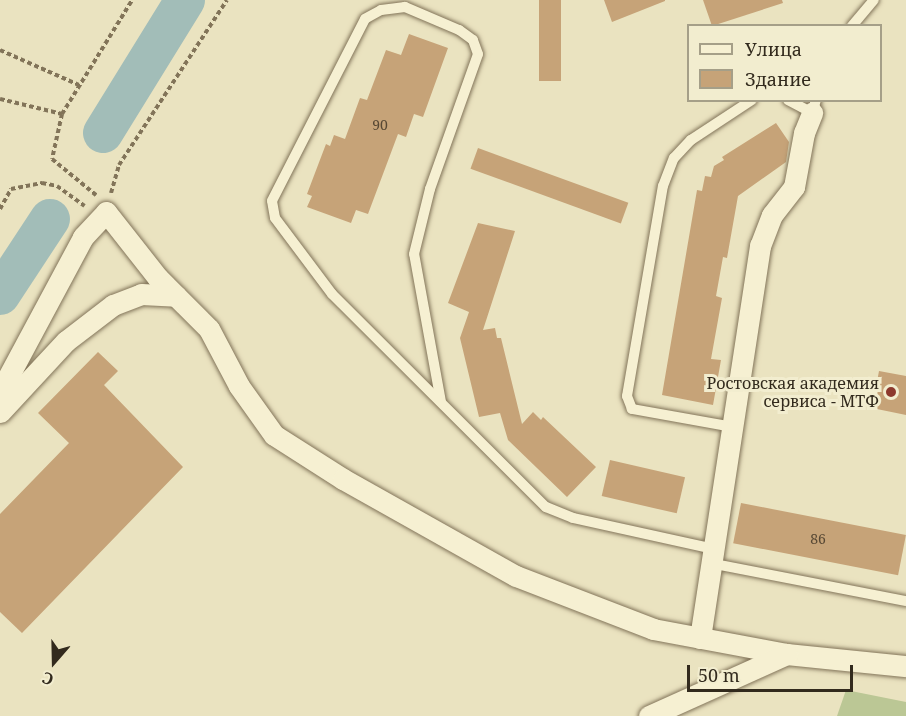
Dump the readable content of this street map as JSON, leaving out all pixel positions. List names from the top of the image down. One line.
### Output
{"places":["Ростовская академия сервиса - МТФ"],"house_numbers":["90","86"],"legend":["Улица","Здание"],"scale_bar":"50 m","north":"bottom"}
